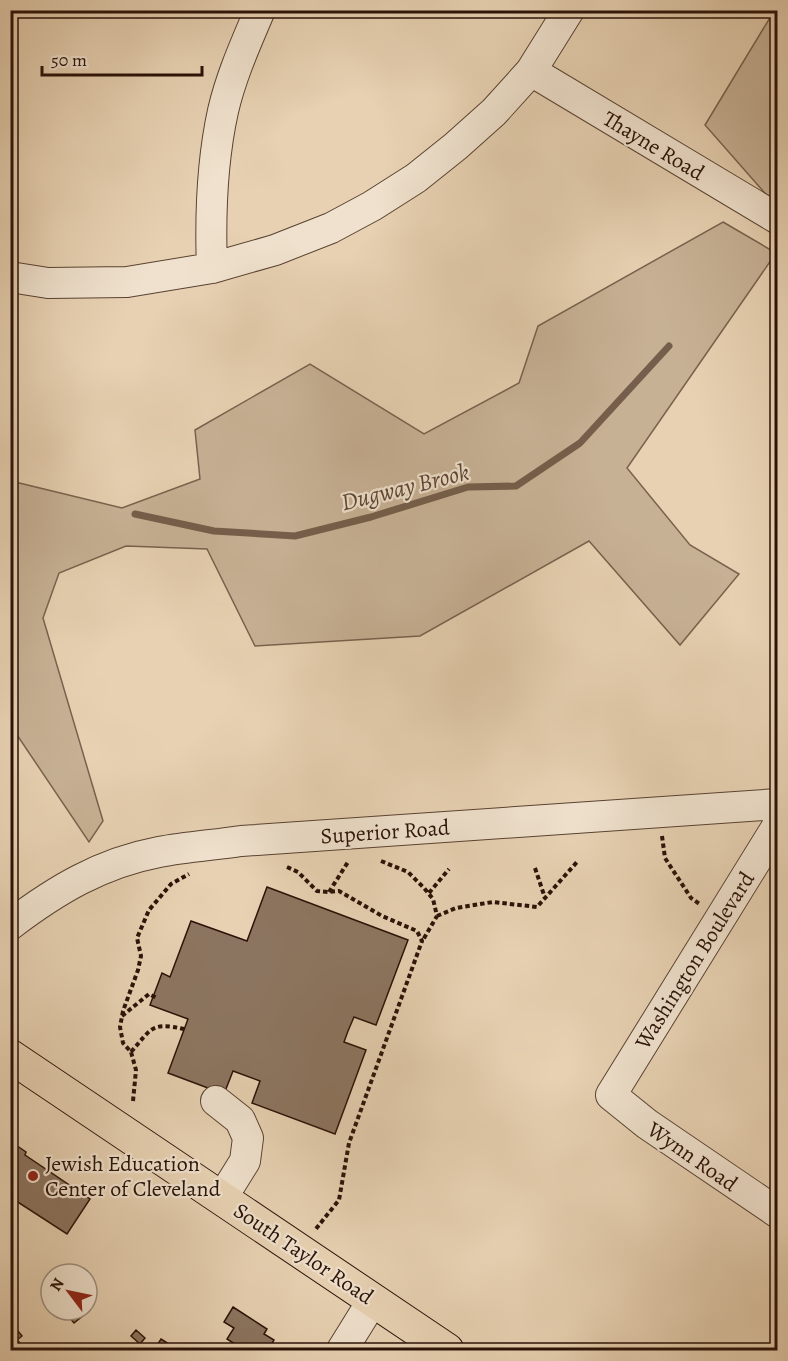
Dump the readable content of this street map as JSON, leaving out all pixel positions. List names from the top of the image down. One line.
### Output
{"streets":{"main road":["South Taylor Road"],"street":["Thayne Road","Superior Road","Washington Boulevard","Wynn Road"]},"crossings":[["Washington Boulevard","Wynn Road"]],"water":["Dugway Brook"],"places":["Jewish Education Center of Cleveland"],"scale_bar":"50 m","north":"top left"}
